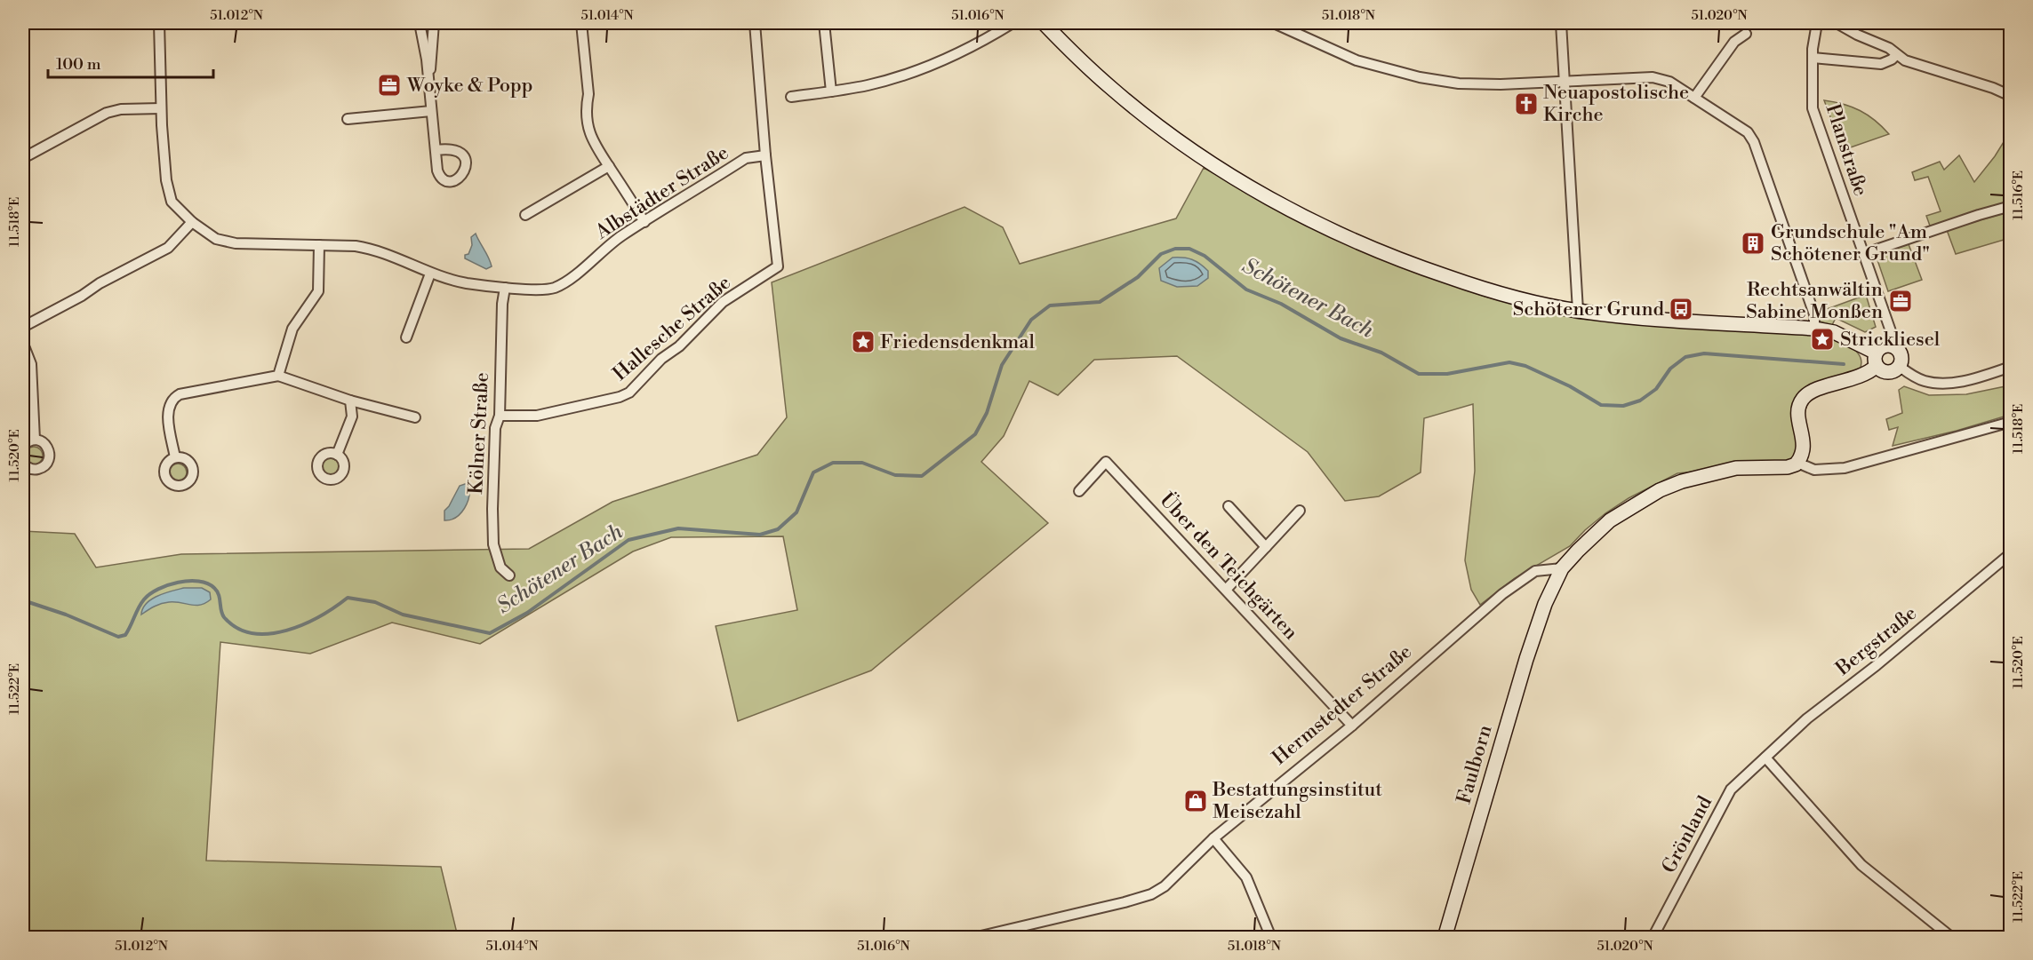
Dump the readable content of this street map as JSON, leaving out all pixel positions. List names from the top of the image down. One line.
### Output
{"streets":{"street":["Planstraße","Albstädter Straße","Hallesche Straße","Kölner Straße","Über den Teichgärten","Bergstraße","Hermstedter Straße","Faulborn","Grönland"]},"crossings":[["Albstädter Straße","Hallesche Straße"],["Albstädter Straße","Kölner Straße"],["Hallesche Straße","Kölner Straße"],["Über den Teichgärten","Hermstedter Straße"],["Bergstraße","Grönland"],["Hermstedter Straße","Faulborn"]],"water":["Schötener Bach"],"places":{"office":["Woyke & Popp","Rechtsanwältin Sabine Monßen"],"church":["Neuapostolische Kirche"],"building":["Grundschule \"Am Schötener Grund\""],"bus stop":["Schötener Grund"],"place":["Strickliesel","Friedensdenkmal"],"shop":["Bestattungsinstitut Meisezahl"]},"scale_bar":"100 m","coordinates":["51.012°N","51.014°N","51.016°N","51.018°N","51.020°N","11.516°E","11.518°E","11.520°E","11.522°E"]}
